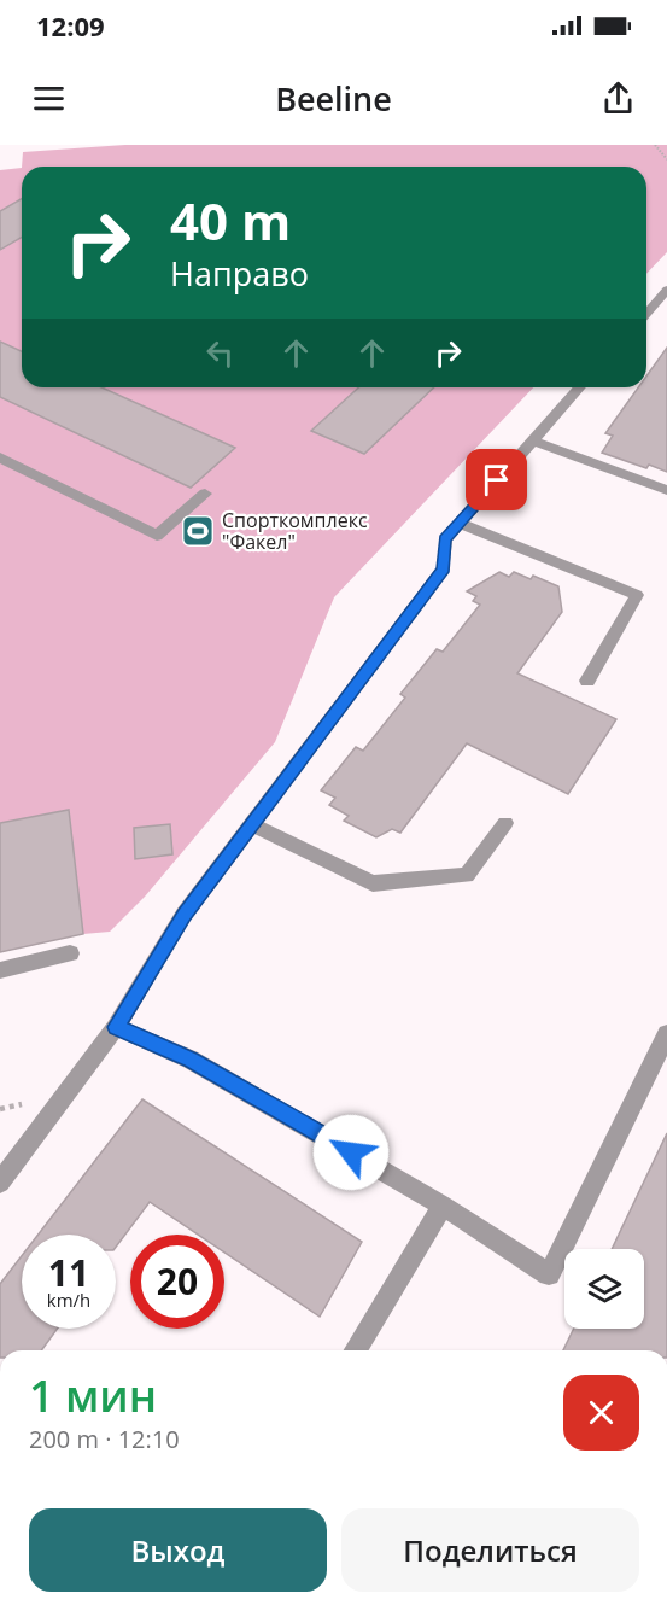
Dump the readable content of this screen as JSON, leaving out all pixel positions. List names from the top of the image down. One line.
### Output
{"places":{"sports":["Спорткомплекс \"Факел\""]},"page":{"status":"12:09","header":"Beeline","turn":["40 m","Направо"],"speed":"11 km/h","limit":"20","heading":["1 мин","200 m · 12:10"],"buttons":["Выход","Поделиться"]}}
